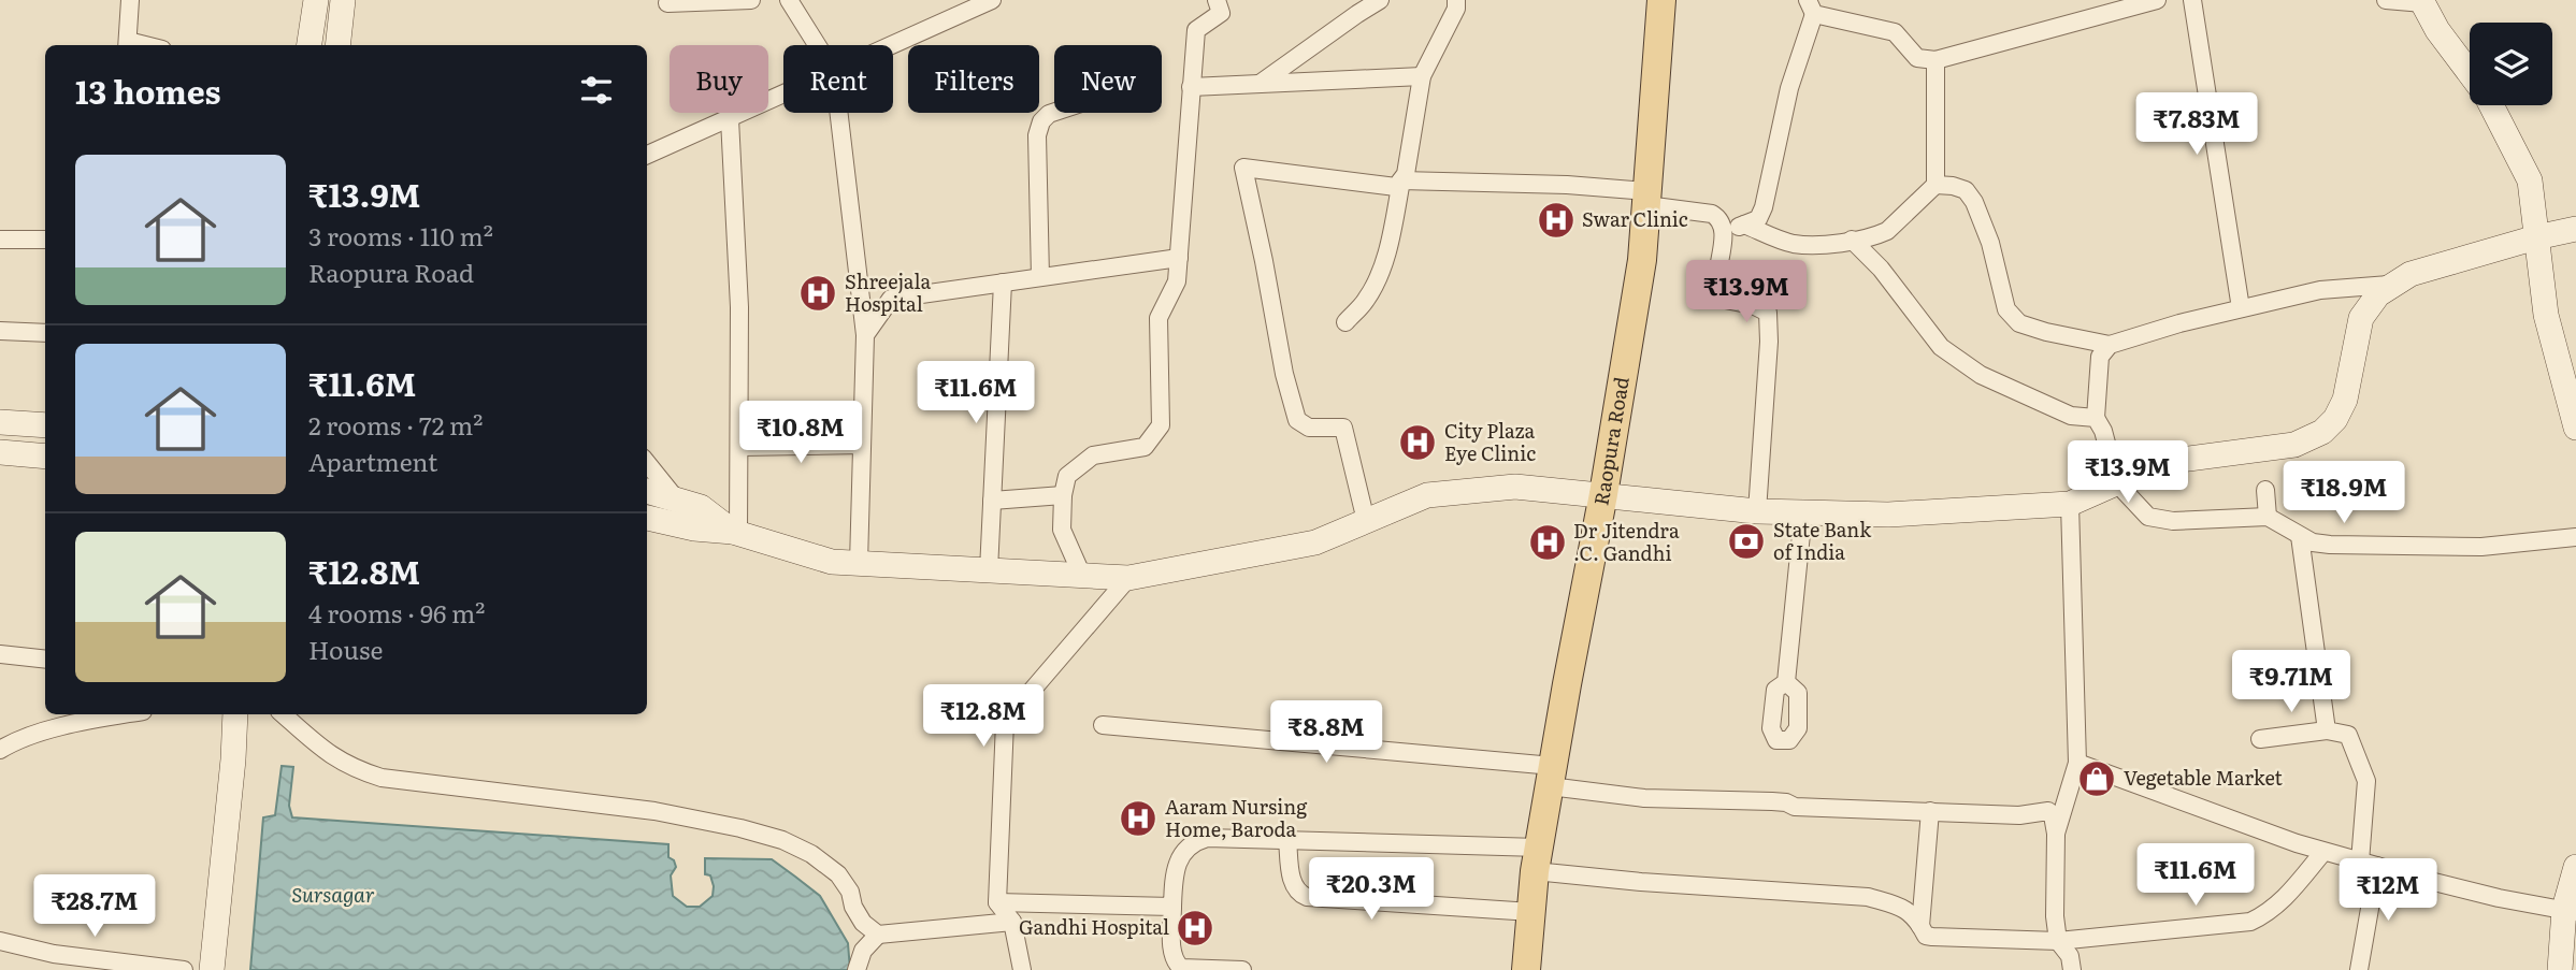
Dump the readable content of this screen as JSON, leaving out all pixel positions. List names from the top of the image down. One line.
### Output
{"streets":{"main road":["Raopura Road"]},"water":["Sursagar"],"places":{"hospital":["Swar Clinic","Shreejala Hospital","City Plaza Eye Clinic","Dr Jitendra .C. Gandhi","Aaram Nursing Home, Baroda","Gandhi Hospital"],"bank":["State Bank of India"],"shop":["Vegetable Market"]},"page":{"chip":["Buy","Rent","Filters","New"],"heading":"13 homes","price":["₹7.83M","₹13.9M","₹11.6M","₹10.8M","₹13.9M","₹18.9M","₹9.71M","₹12.8M","₹8.8M","₹11.6M","₹20.3M","₹12M","₹28.7M"],"list":[{"name":"₹13.9M","note":"3 rooms · 110 m² · Raopura Road"},{"name":"₹11.6M","note":"2 rooms · 72 m² · Apartment"},{"name":"₹12.8M","note":"4 rooms · 96 m² · House"}]}}
